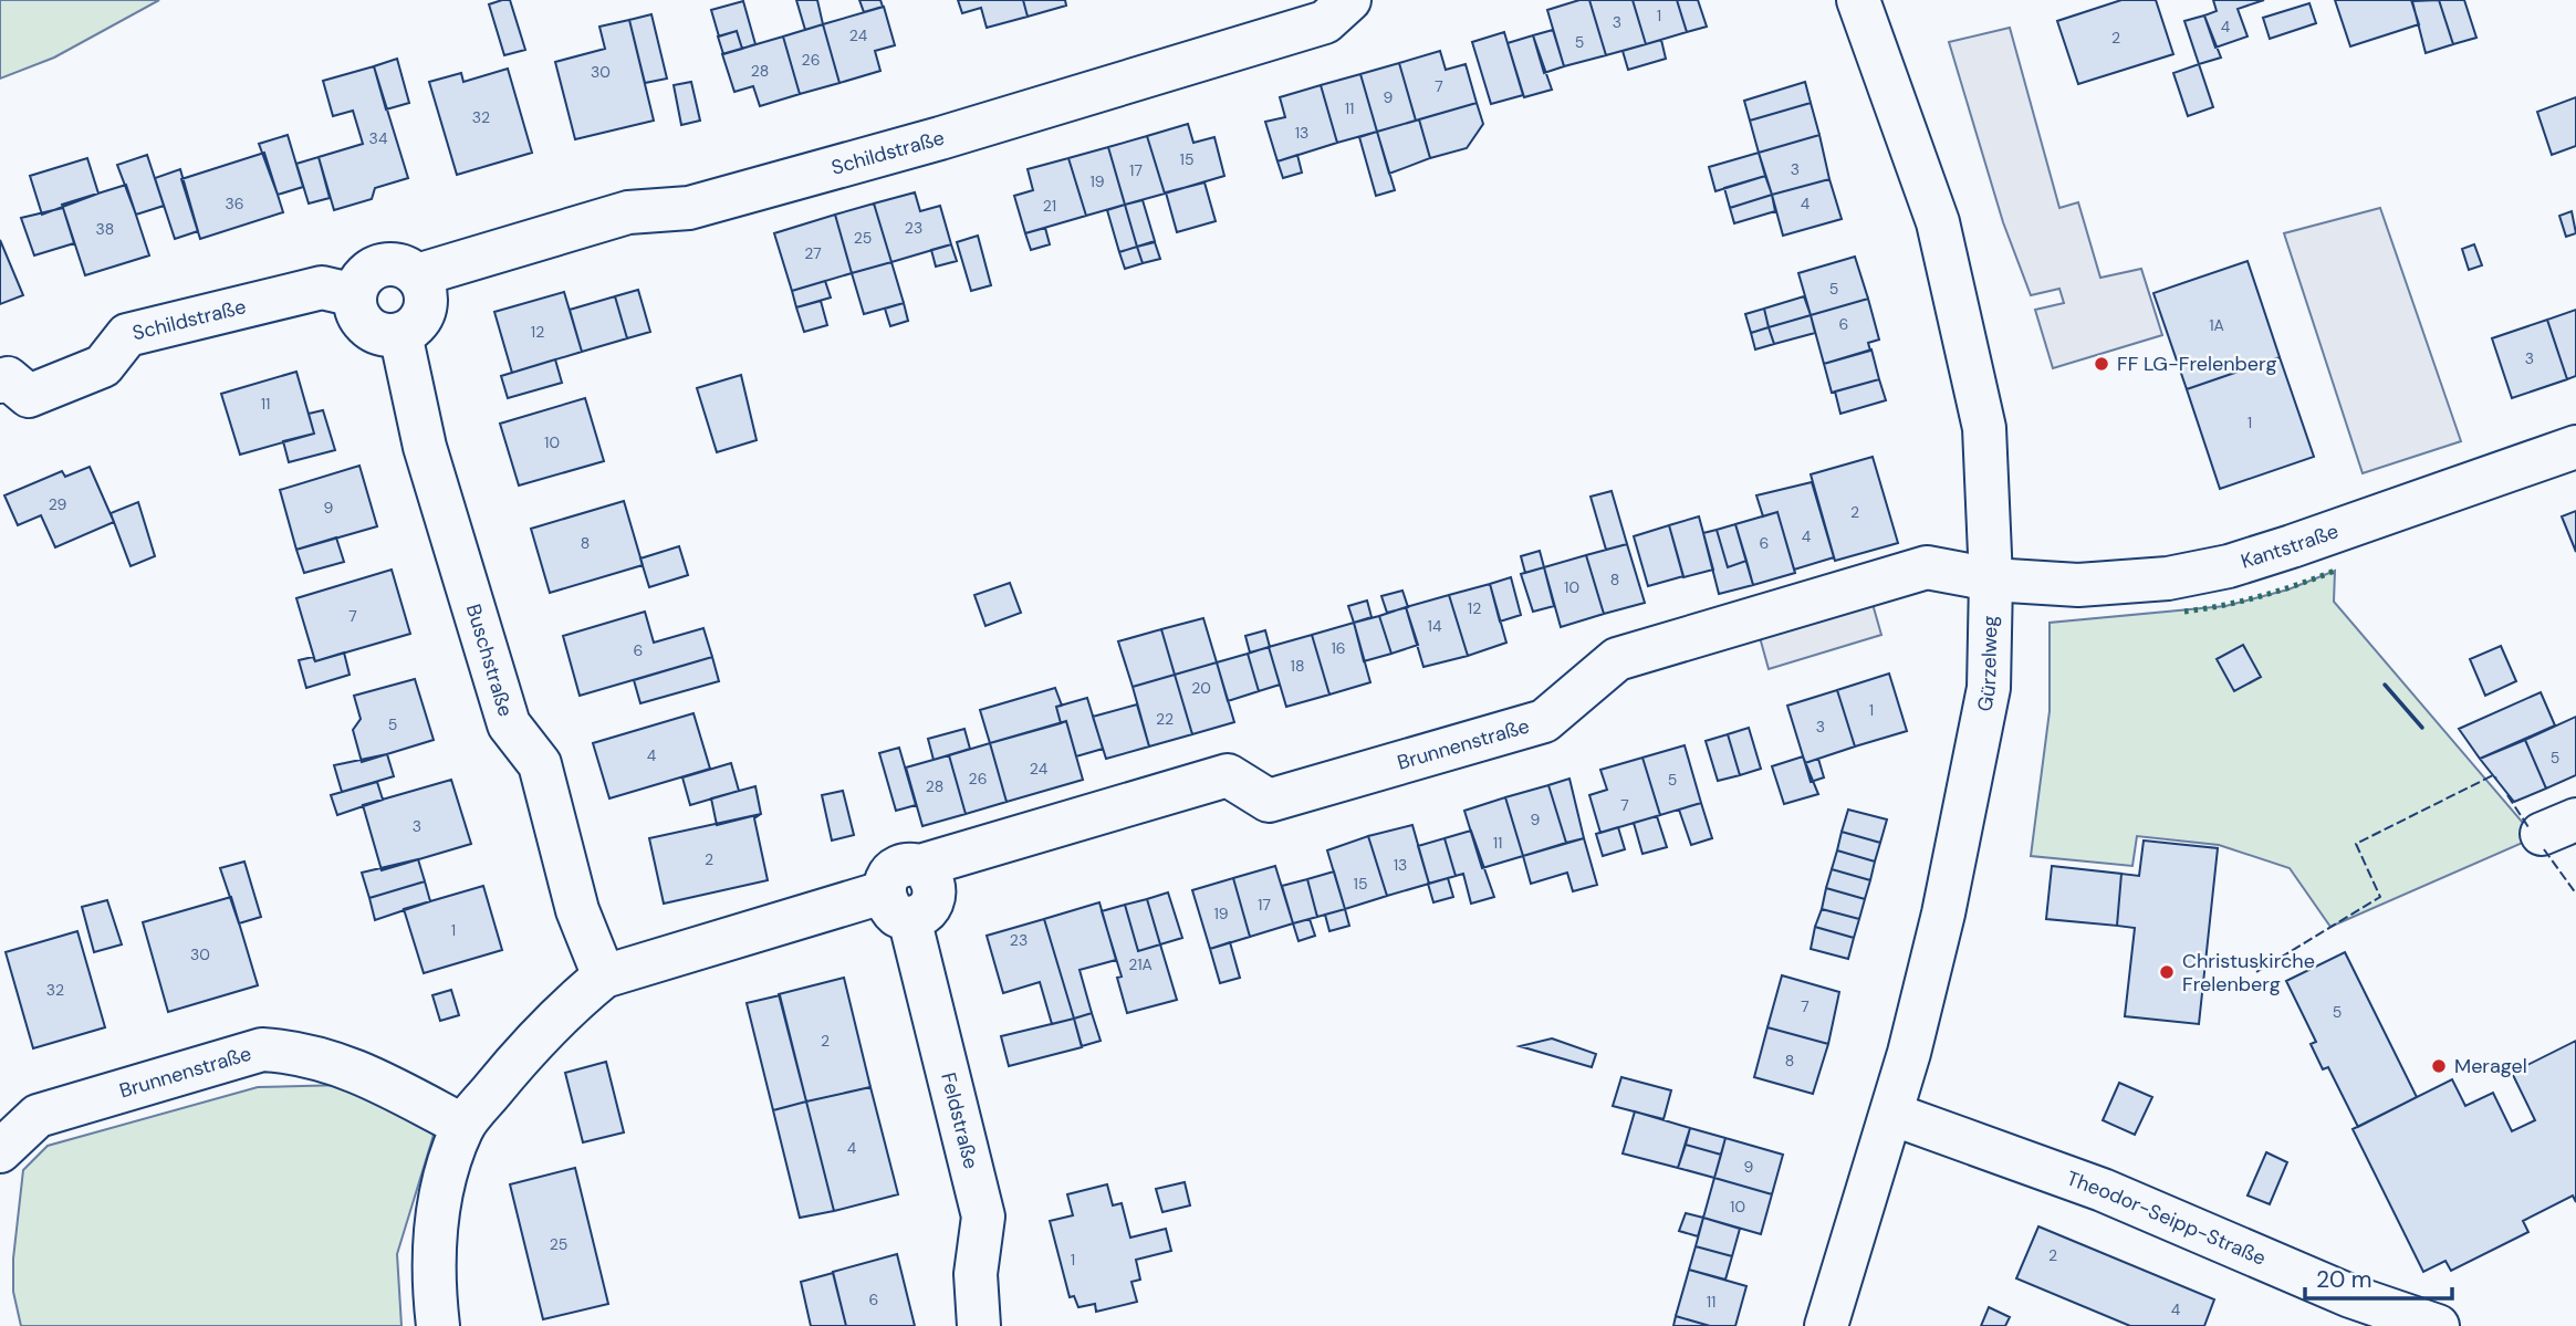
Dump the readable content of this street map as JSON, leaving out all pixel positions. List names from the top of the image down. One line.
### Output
{"streets":{"street":["Schildstraße","Kantstraße","Buschstraße","Gürzelweg","Brunnenstraße","Feldstraße","Theodor-Seipp-Straße"]},"crossings":[["Schildstraße","Buschstraße"],["Kantstraße","Gürzelweg"],["Kantstraße","Brunnenstraße"],["Gürzelweg","Brunnenstraße"],["Gürzelweg","Theodor-Seipp-Straße"],["Brunnenstraße","Feldstraße"]],"places":["FF LG-Frelenberg","Christuskirche Frelenberg","Meragel"],"house_numbers":["1","3","4","24","2","5","26","28","30","7","9","11","32","13","34","15","3","17","19","36","4","21","23","38","25","27","5","6","1A","12","3","11","1","10","29","9","2","4","8","6","8","10","12","7","14","16","6","18","20","1","22","5","3","4","5","24","26","5","28","7","9","3","11","2","13","15","17","19","1","23","30","21A","32","7","5","2","8","4","9","10","25","2","1","6","11","4"],"scale_bar":"20 m"}
